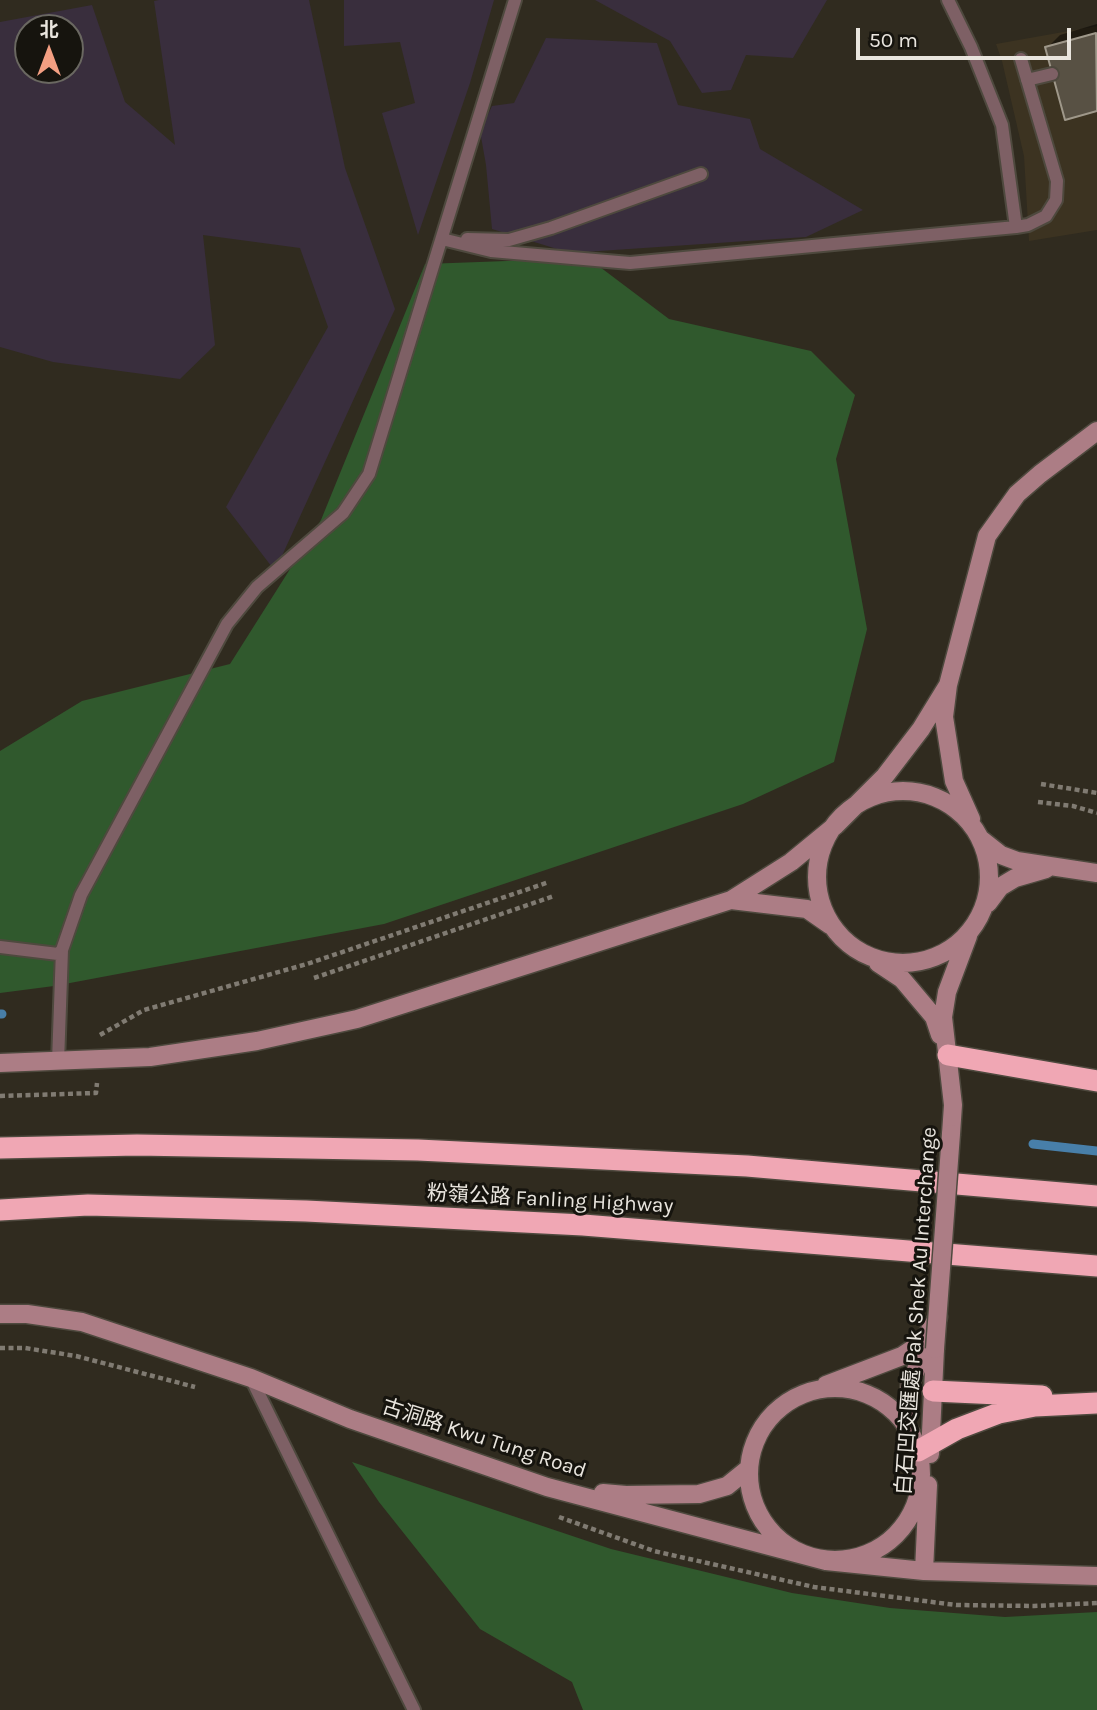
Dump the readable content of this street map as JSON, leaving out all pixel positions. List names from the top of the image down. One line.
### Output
{"streets":{"highway":["粉嶺公路 Fanling Highway"],"street":["白石凹交匯處 Pak Shek Au Interchange","古洞路 Kwu Tung Road"]},"crossings":[["白石凹交匯處 Pak Shek Au Interchange","古洞路 Kwu Tung Road"]],"scale_bar":"50 m","north":"top"}
